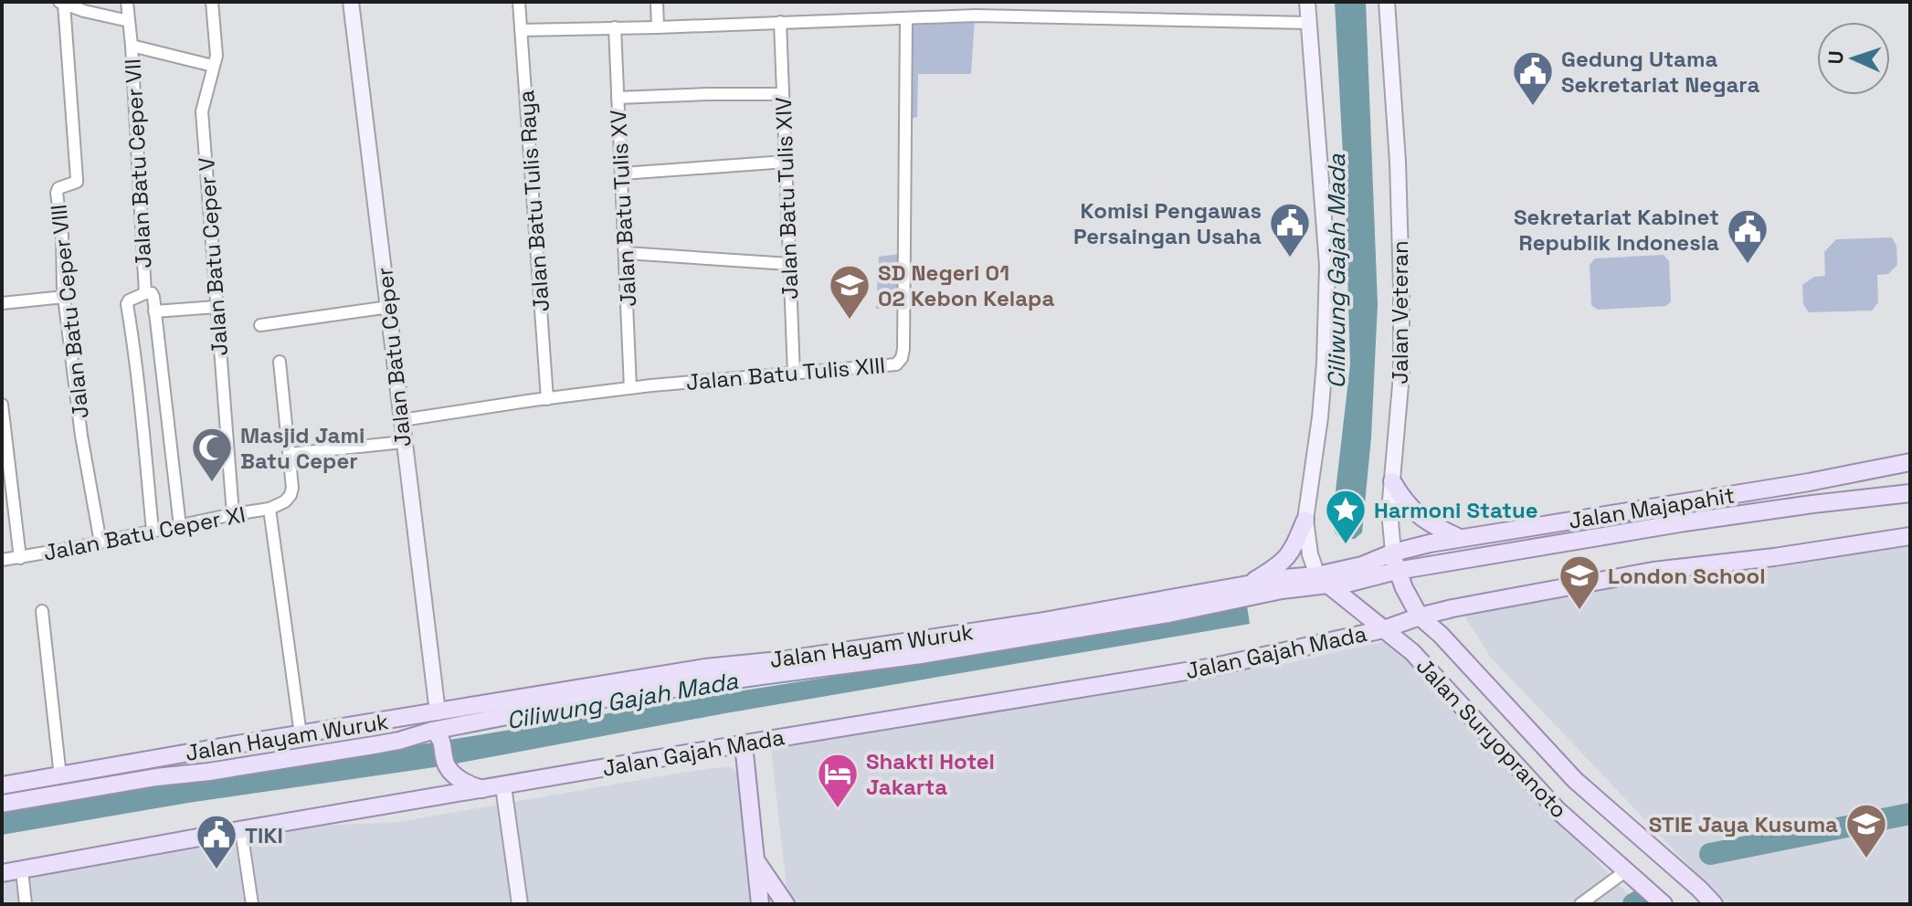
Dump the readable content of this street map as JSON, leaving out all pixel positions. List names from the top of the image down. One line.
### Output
{"streets":{"main road":["Jalan Veteran","Jalan Batu Ceper","Jalan Majapahit","Jalan Hayam Wuruk","Jalan Gajah Mada","Jalan Suryopranoto"],"street":["Jalan Batu Ceper VII","Jalan Batu Tulis XIV","Jalan Batu Tulis Raya","Jalan Batu Tulis XV","Jalan Batu Ceper V","Jalan Batu Ceper VIII","Jalan Batu Tulis XIII","Jalan Batu Ceper XI"]},"crossings":[["Jalan Batu Ceper VII","Jalan Batu Ceper XI"],["Jalan Batu Tulis XIV","Jalan Batu Tulis XIII"],["Jalan Batu Tulis Raya","Jalan Batu Tulis XIII"],["Jalan Batu Tulis XV","Jalan Batu Tulis XIII"],["Jalan Batu Ceper V","Jalan Batu Ceper XI"],["Jalan Batu Ceper VIII","Jalan Batu Ceper XI"],["Jalan Veteran","Jalan Majapahit"],["Jalan Veteran","Jalan Hayam Wuruk"],["Jalan Veteran","Jalan Gajah Mada"],["Jalan Veteran","Jalan Suryopranoto"],["Jalan Batu Ceper","Jalan Batu Tulis XIII"],["Jalan Batu Ceper","Jalan Hayam Wuruk"],["Jalan Majapahit","Jalan Hayam Wuruk"],["Jalan Hayam Wuruk","Jalan Suryopranoto"],["Jalan Gajah Mada","Jalan Suryopranoto"]],"water":["Ciliwung Gajah Mada"],"places":{"public building":["Gedung Utama Sekretariat Negara","Komisi Pengawas Persaingan Usaha","Sekretariat Kabinet Republik Indonesia","TIKI"],"school or university":["SD Negeri 01 02 Kebon Kelapa","London School","STIE Jaya Kusuma"],"mosque":["Masjid Jami Batu Ceper"],"place":["Harmoni Statue"],"hotel":["Shakti Hotel Jakarta"]},"north":"left"}
